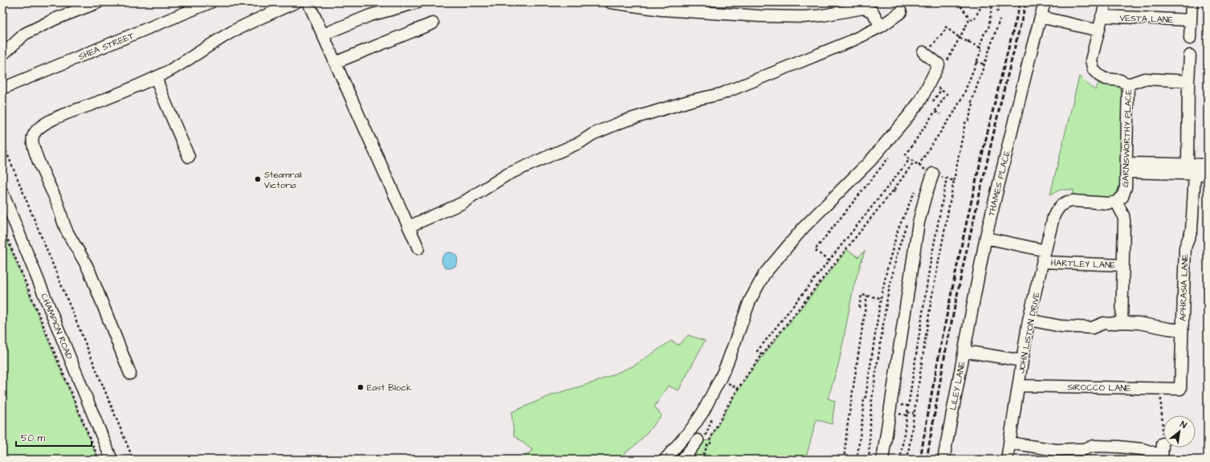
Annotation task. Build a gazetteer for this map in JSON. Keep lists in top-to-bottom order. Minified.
{"streets":{"street":["VESTA LANE","SHEA STREET","GARNSWORTHY PLACE","THAMES PLACE","HARTLEY LANE","APHRASIA LANE","CHAMPION ROAD","JOHN LISTON DRIVE","LILEY LANE","SIROCCO LANE"]},"crossings":[["GARNSWORTHY PLACE","JOHN LISTON DRIVE"],["THAMES PLACE","HARTLEY LANE"],["THAMES PLACE","LILEY LANE"],["HARTLEY LANE","JOHN LISTON DRIVE"],["APHRASIA LANE","SIROCCO LANE"],["JOHN LISTON DRIVE","LILEY LANE"],["JOHN LISTON DRIVE","SIROCCO LANE"]],"places":["Steamrail Victoria","East Block"],"scale_bar":"50 m","north":"top right"}
